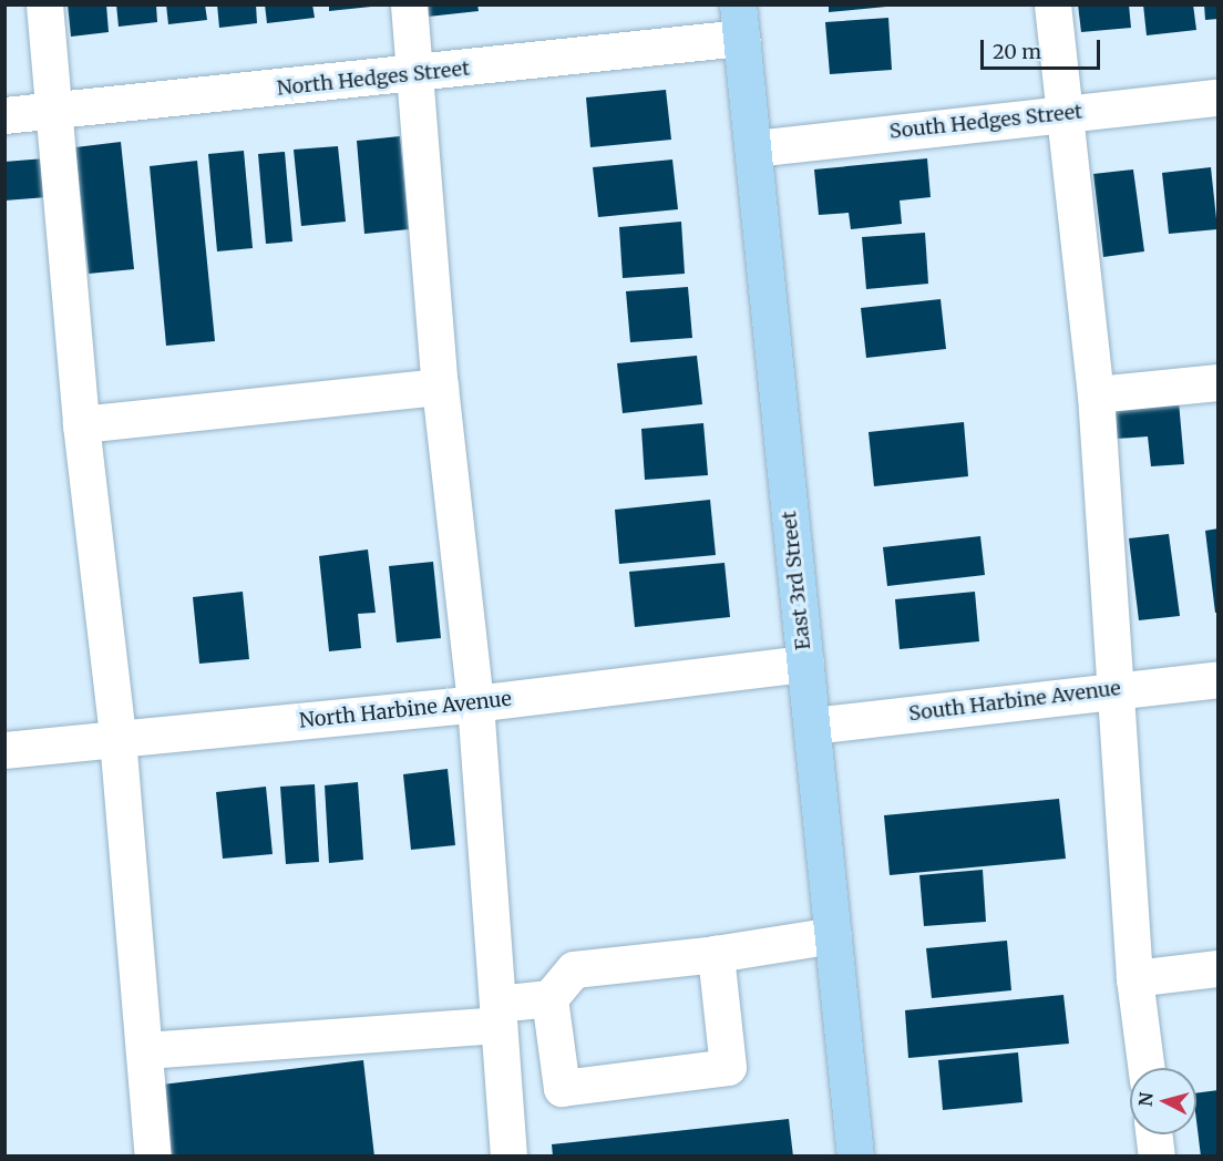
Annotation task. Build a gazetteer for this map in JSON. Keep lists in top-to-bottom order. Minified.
{"streets":{"main road":["East 3rd Street"],"street":["North Hedges Street","South Hedges Street","South Harbine Avenue","North Harbine Avenue"]},"crossings":[["North Hedges Street","East 3rd Street"],["South Hedges Street","East 3rd Street"],["East 3rd Street","South Harbine Avenue"],["East 3rd Street","North Harbine Avenue"]],"scale_bar":"20 m","north":"left"}
